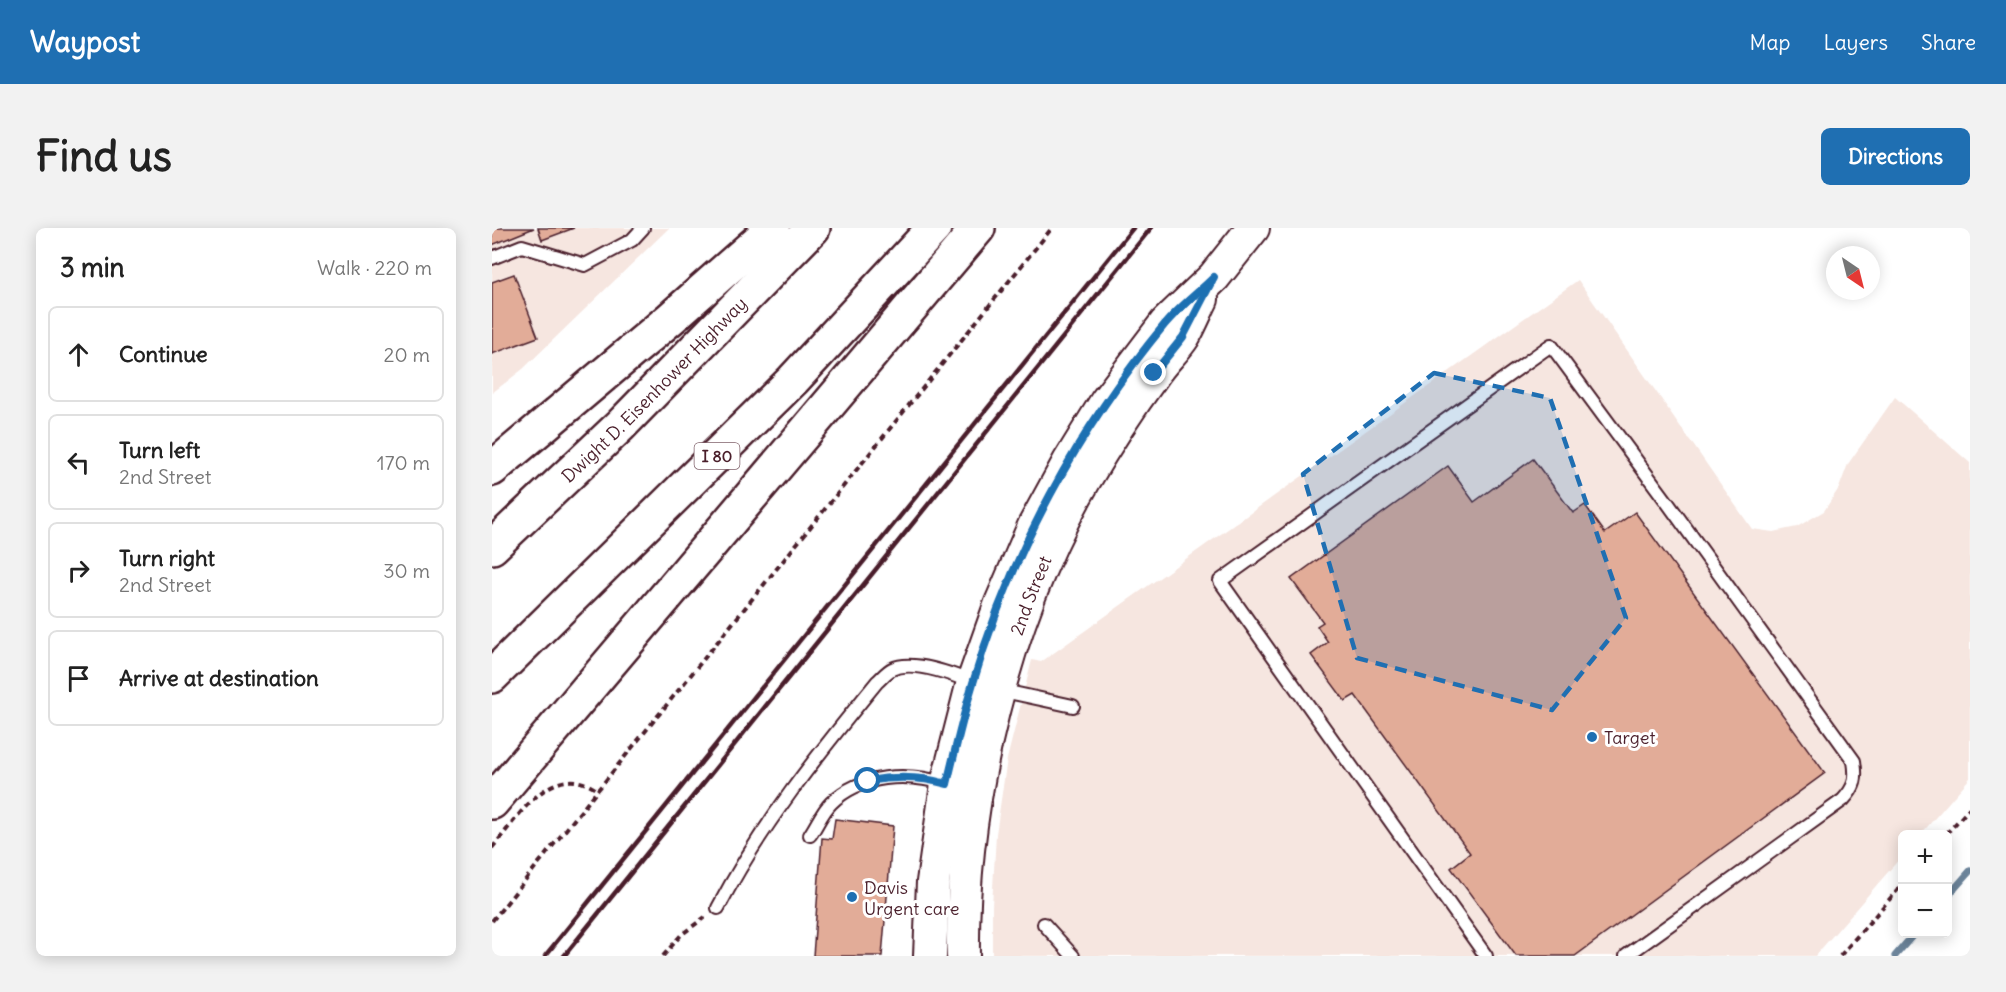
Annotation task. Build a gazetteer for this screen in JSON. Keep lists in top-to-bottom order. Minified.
{"streets":{"highway":["Dwight D. Eisenhower Highway","I 80"],"street":["2nd Street"]},"places":["Target","Davis Urgent care"],"north":"bottom right","page":{"header":"Waypost","nav":["Map","Layers","Share"],"buttons":"Directions","title":"Find us","heading":["3 min","Walk · 220 m"],"list":[["Continue","20 m"],["Turn left","2nd Street","170 m"],["Turn right","2nd Street","30 m"],"Arrive at destination"],"map_buttons":["+","−"]}}
